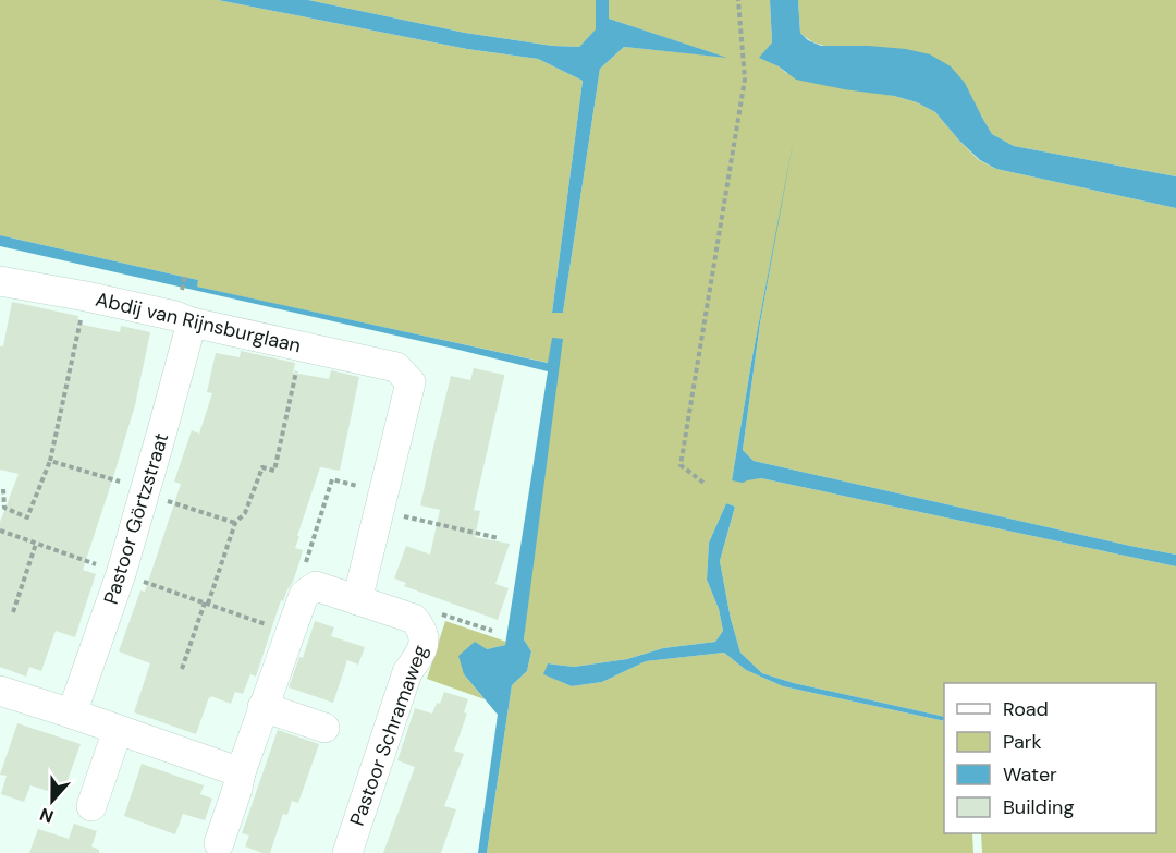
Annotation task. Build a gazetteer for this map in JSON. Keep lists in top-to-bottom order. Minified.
{"streets":{"street":["Abdij van Rijnsburglaan","Pastoor Görtzstraat","Pastoor Schramaweg"]},"crossings":[["Abdij van Rijnsburglaan","Pastoor Görtzstraat"]],"legend":["Road","Park","Water","Building"],"north":"bottom"}
